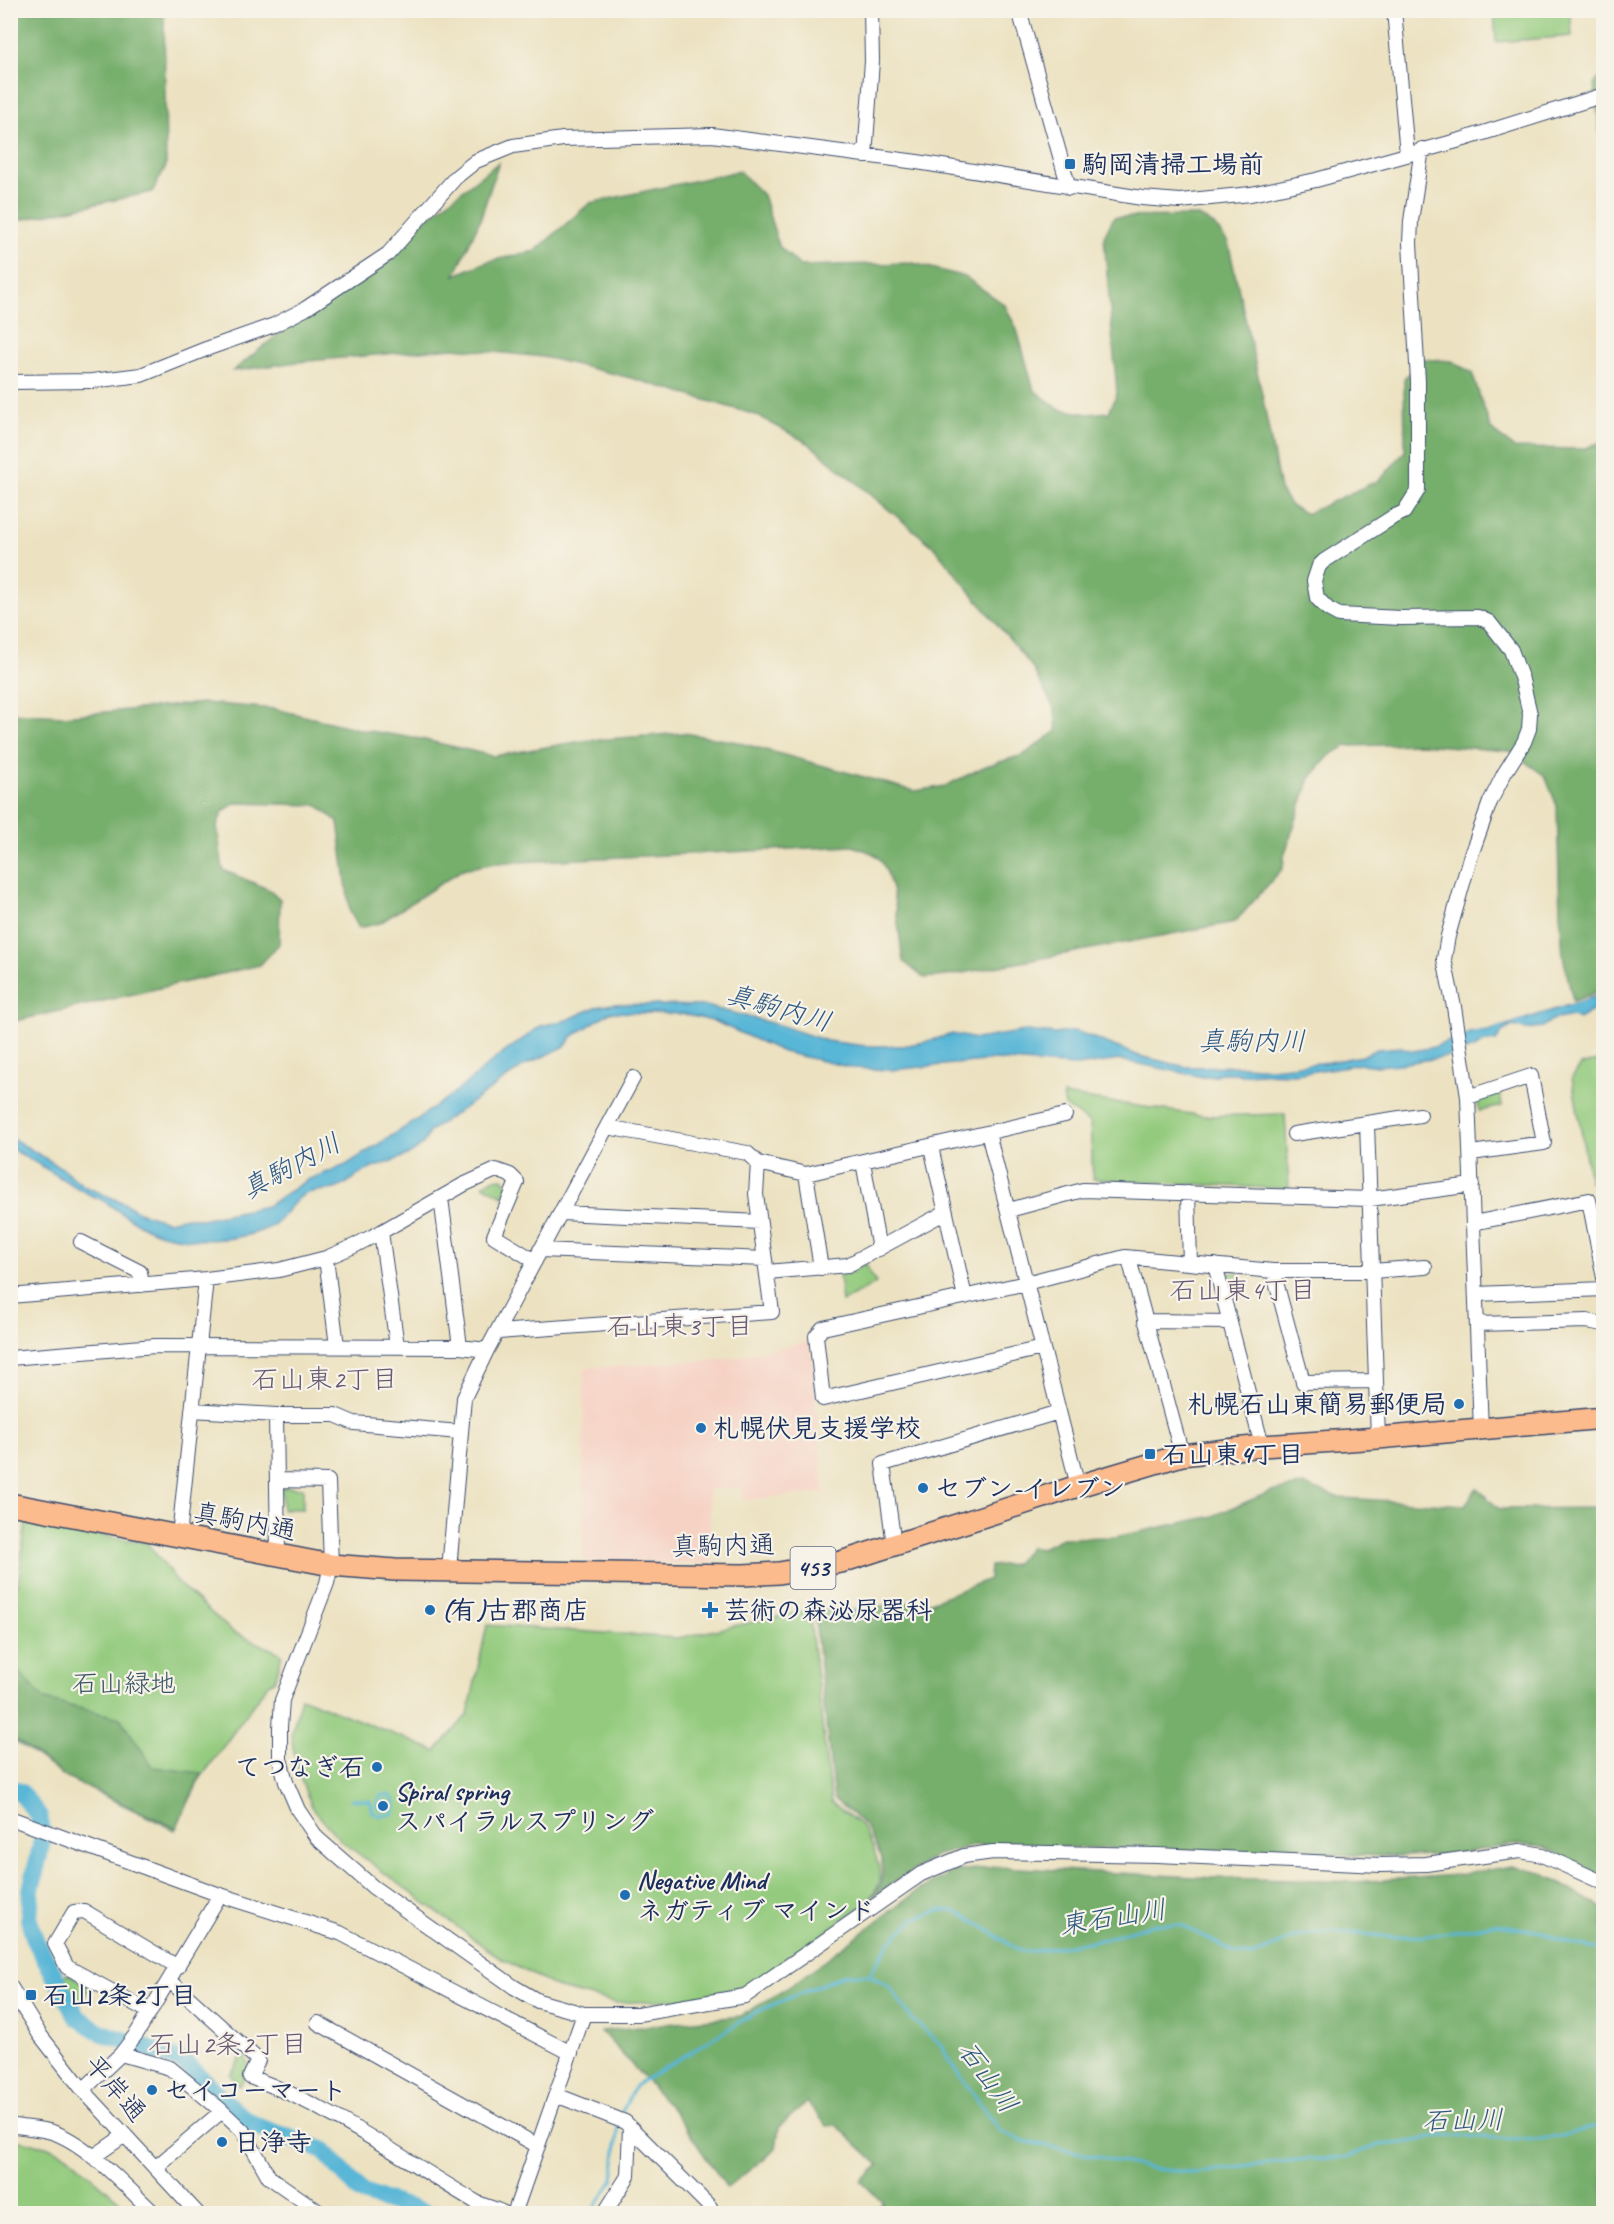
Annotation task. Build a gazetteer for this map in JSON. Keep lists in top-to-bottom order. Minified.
{"streets":{"highway":["真駒内通","453"],"street":["平岸通"]},"districts":["石山東4丁目","石山東3丁目","石山東2丁目","石山2条2丁目"],"water":["真駒内川","東石山川","石山川"],"parks":["石山緑地"],"places":{"transit":["駒岡清掃工場前","石山東4丁目","石山2条2丁目"],"other":["札幌石山東簡易郵便局","札幌伏見支援学校","セブン-イレブン","(有)古郡商店","てつなぎ石","Spiral spring スパイラルスプリング","Negative Mind ネガティブ マインド","セイコーマート","日浄寺"],"health":["芸術の森泌尿器科"]}}
